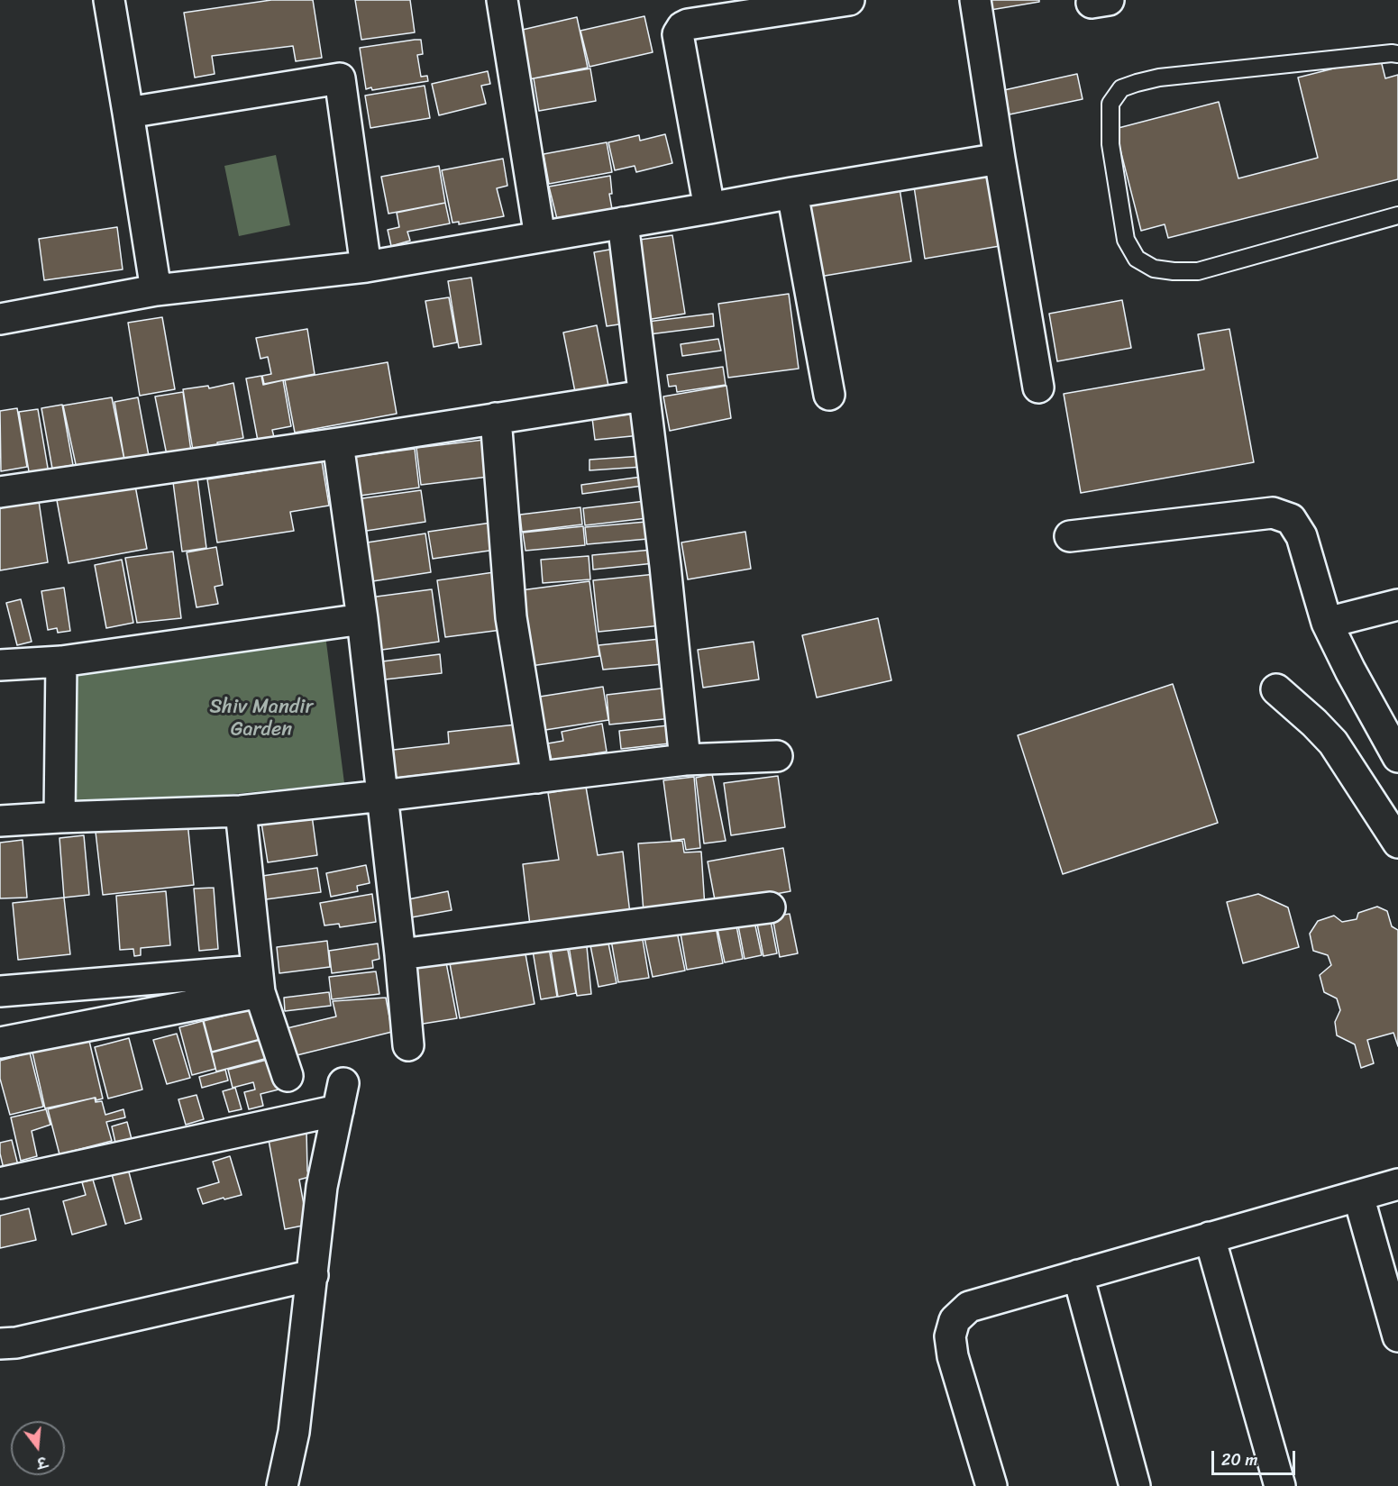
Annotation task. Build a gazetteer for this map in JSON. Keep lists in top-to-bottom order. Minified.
{"parks":["Shiv Mandir Garden"],"scale_bar":"20 m","north":"bottom"}
